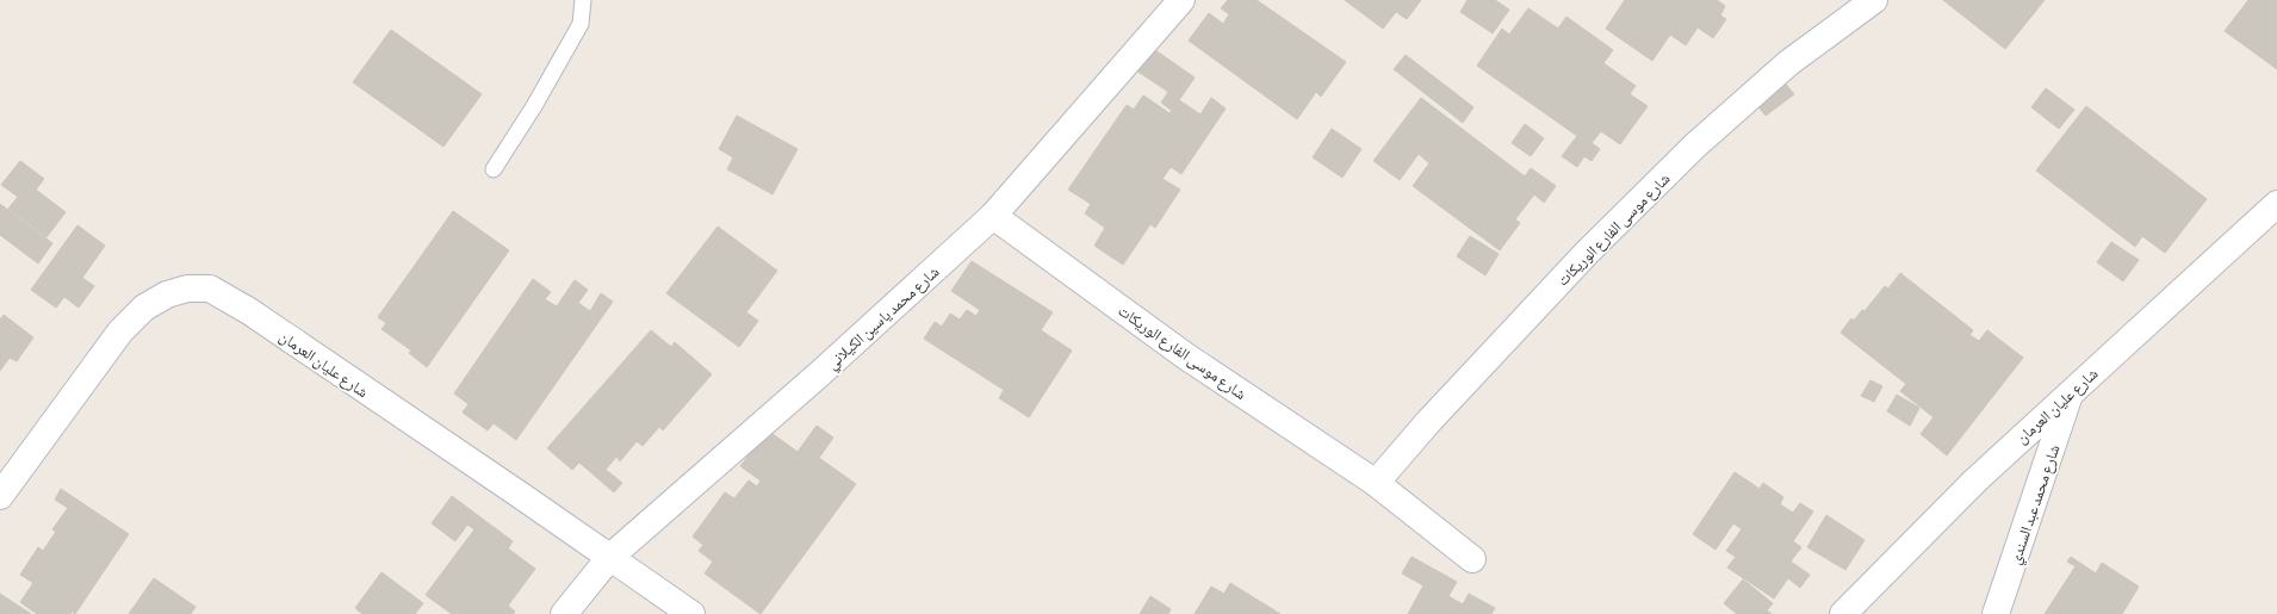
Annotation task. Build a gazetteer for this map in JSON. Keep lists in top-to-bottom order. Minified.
{"streets":{"street":["شارع موسى الفارع الوريكات","شارع محمد ياسين الكيلاني","شارع عليان العرمان","شارع محمد عبد السندي"]},"crossings":[["شارع موسى الفارع الوريكات","شارع محمد ياسين الكيلاني"],["شارع محمد ياسين الكيلاني","شارع عليان العرمان"],["شارع عليان العرمان","شارع محمد عبد السندي"]]}
